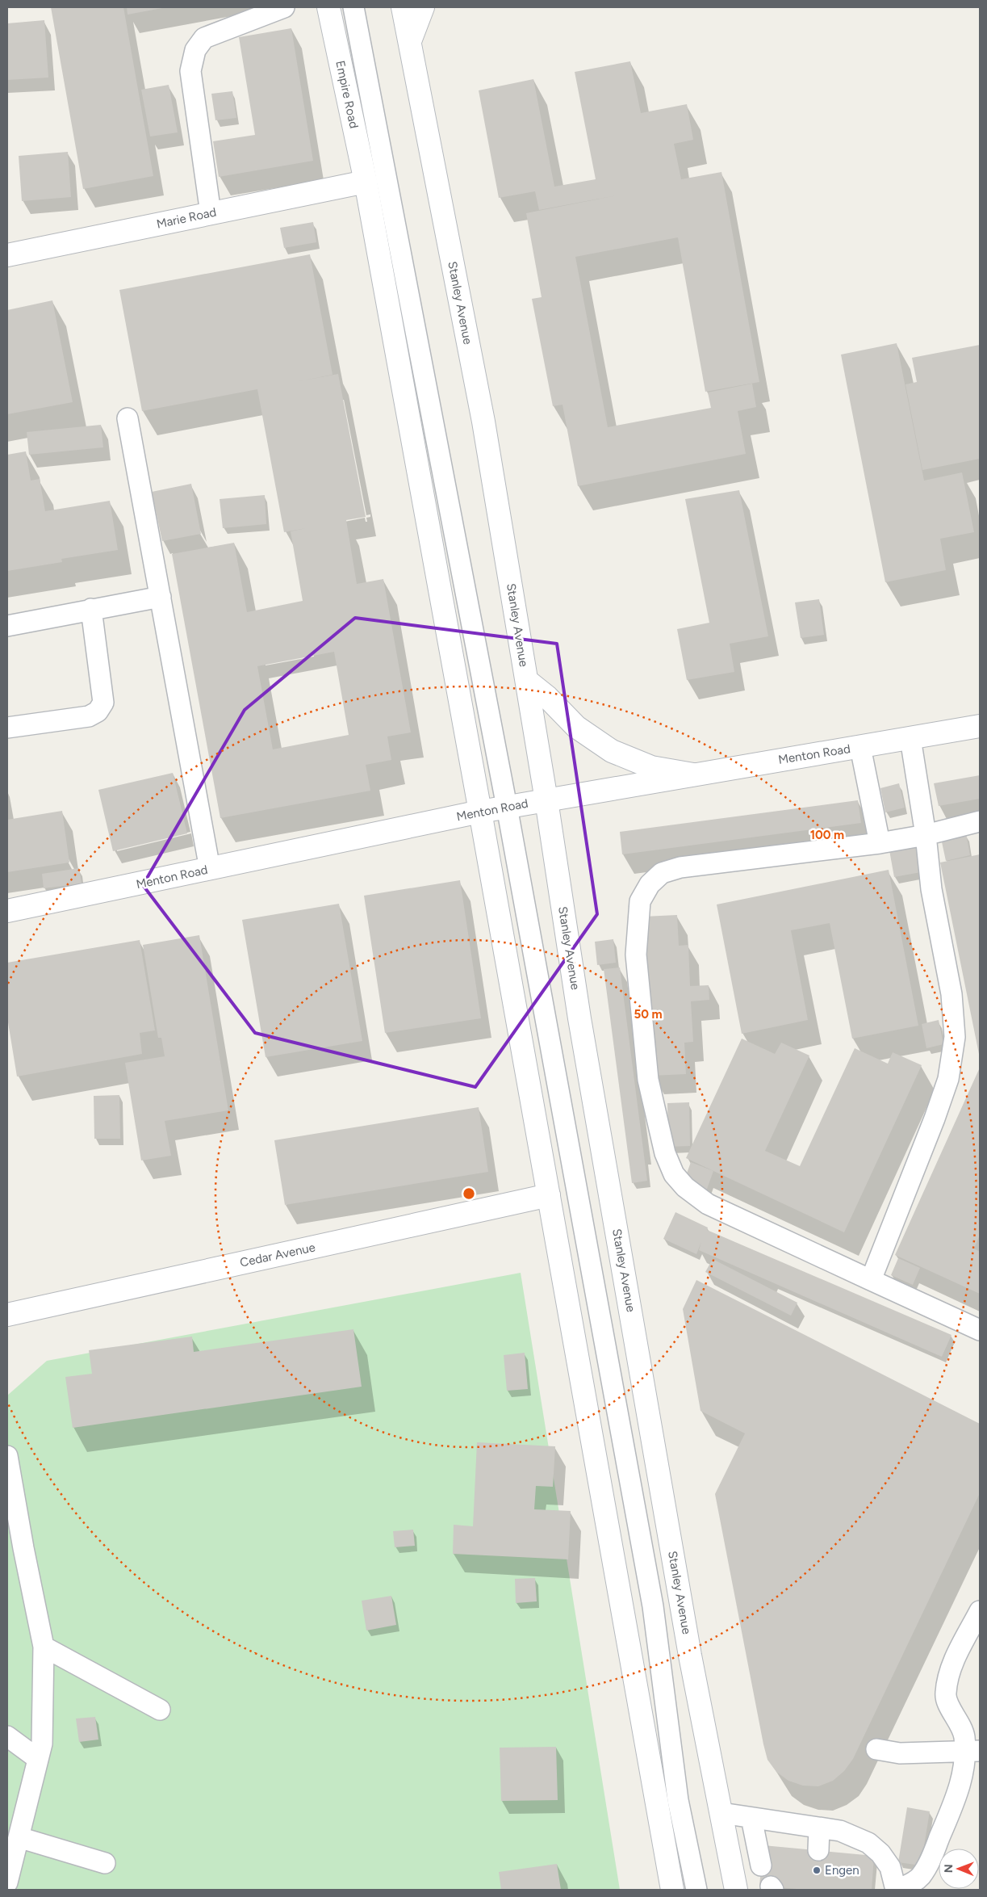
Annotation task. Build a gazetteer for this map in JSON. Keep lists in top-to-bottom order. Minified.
{"streets":{"main road":["Empire Road","Marie Road","Stanley Avenue","Menton Road","Cedar Avenue"]},"crossings":[["Empire Road","Marie Road"],["Stanley Avenue","Menton Road"]],"places":["Engen"],"north":"left","rings":["100 m","50 m"]}
